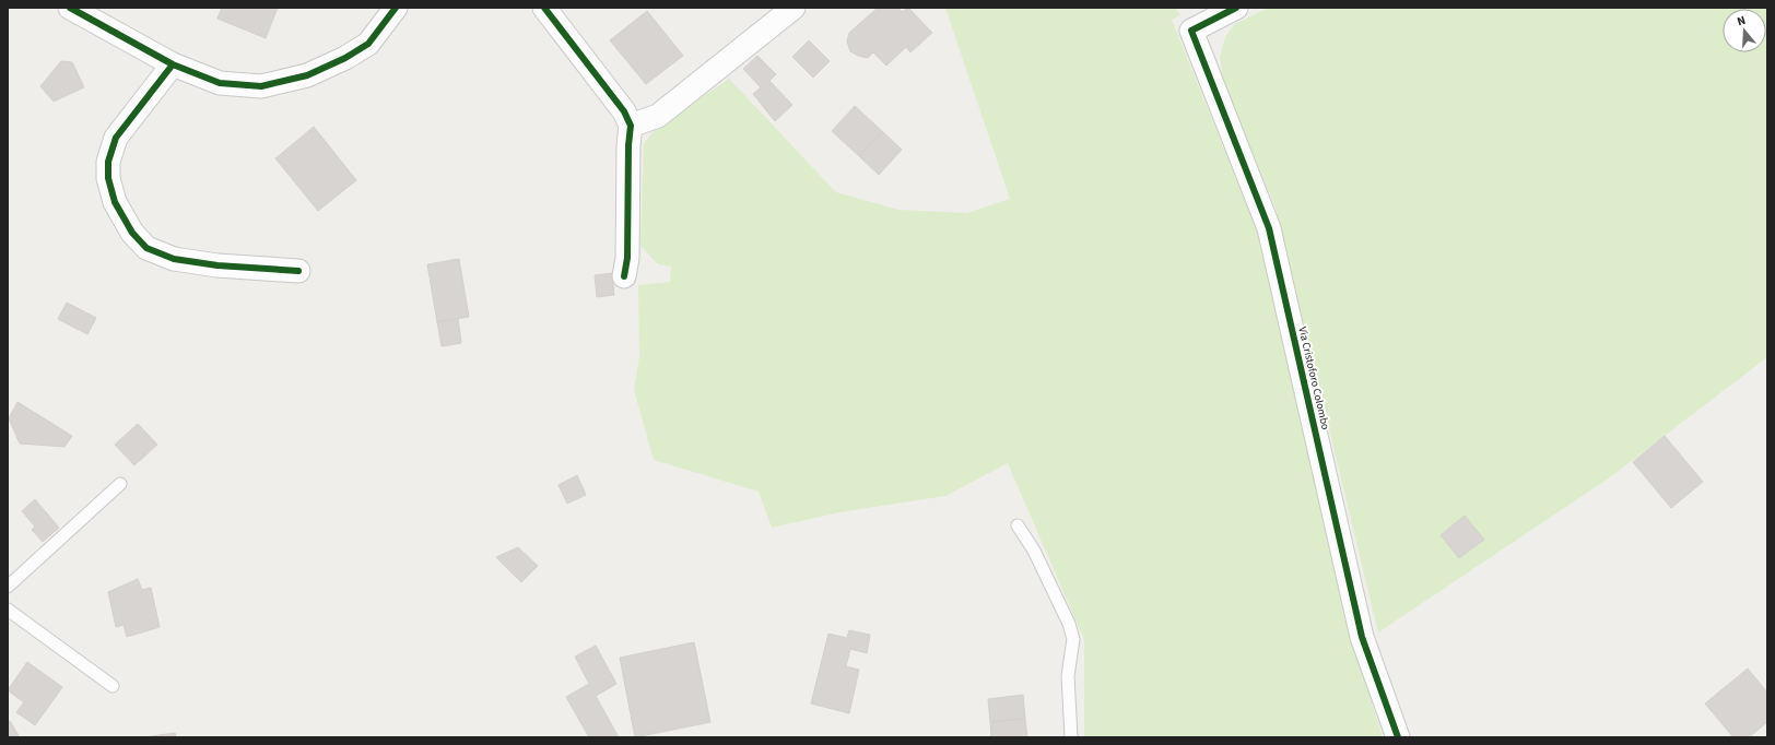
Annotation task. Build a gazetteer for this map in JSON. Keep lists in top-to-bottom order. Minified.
{"streets":{"street":["Via Cristoforo Colombo"]},"north":"top"}
